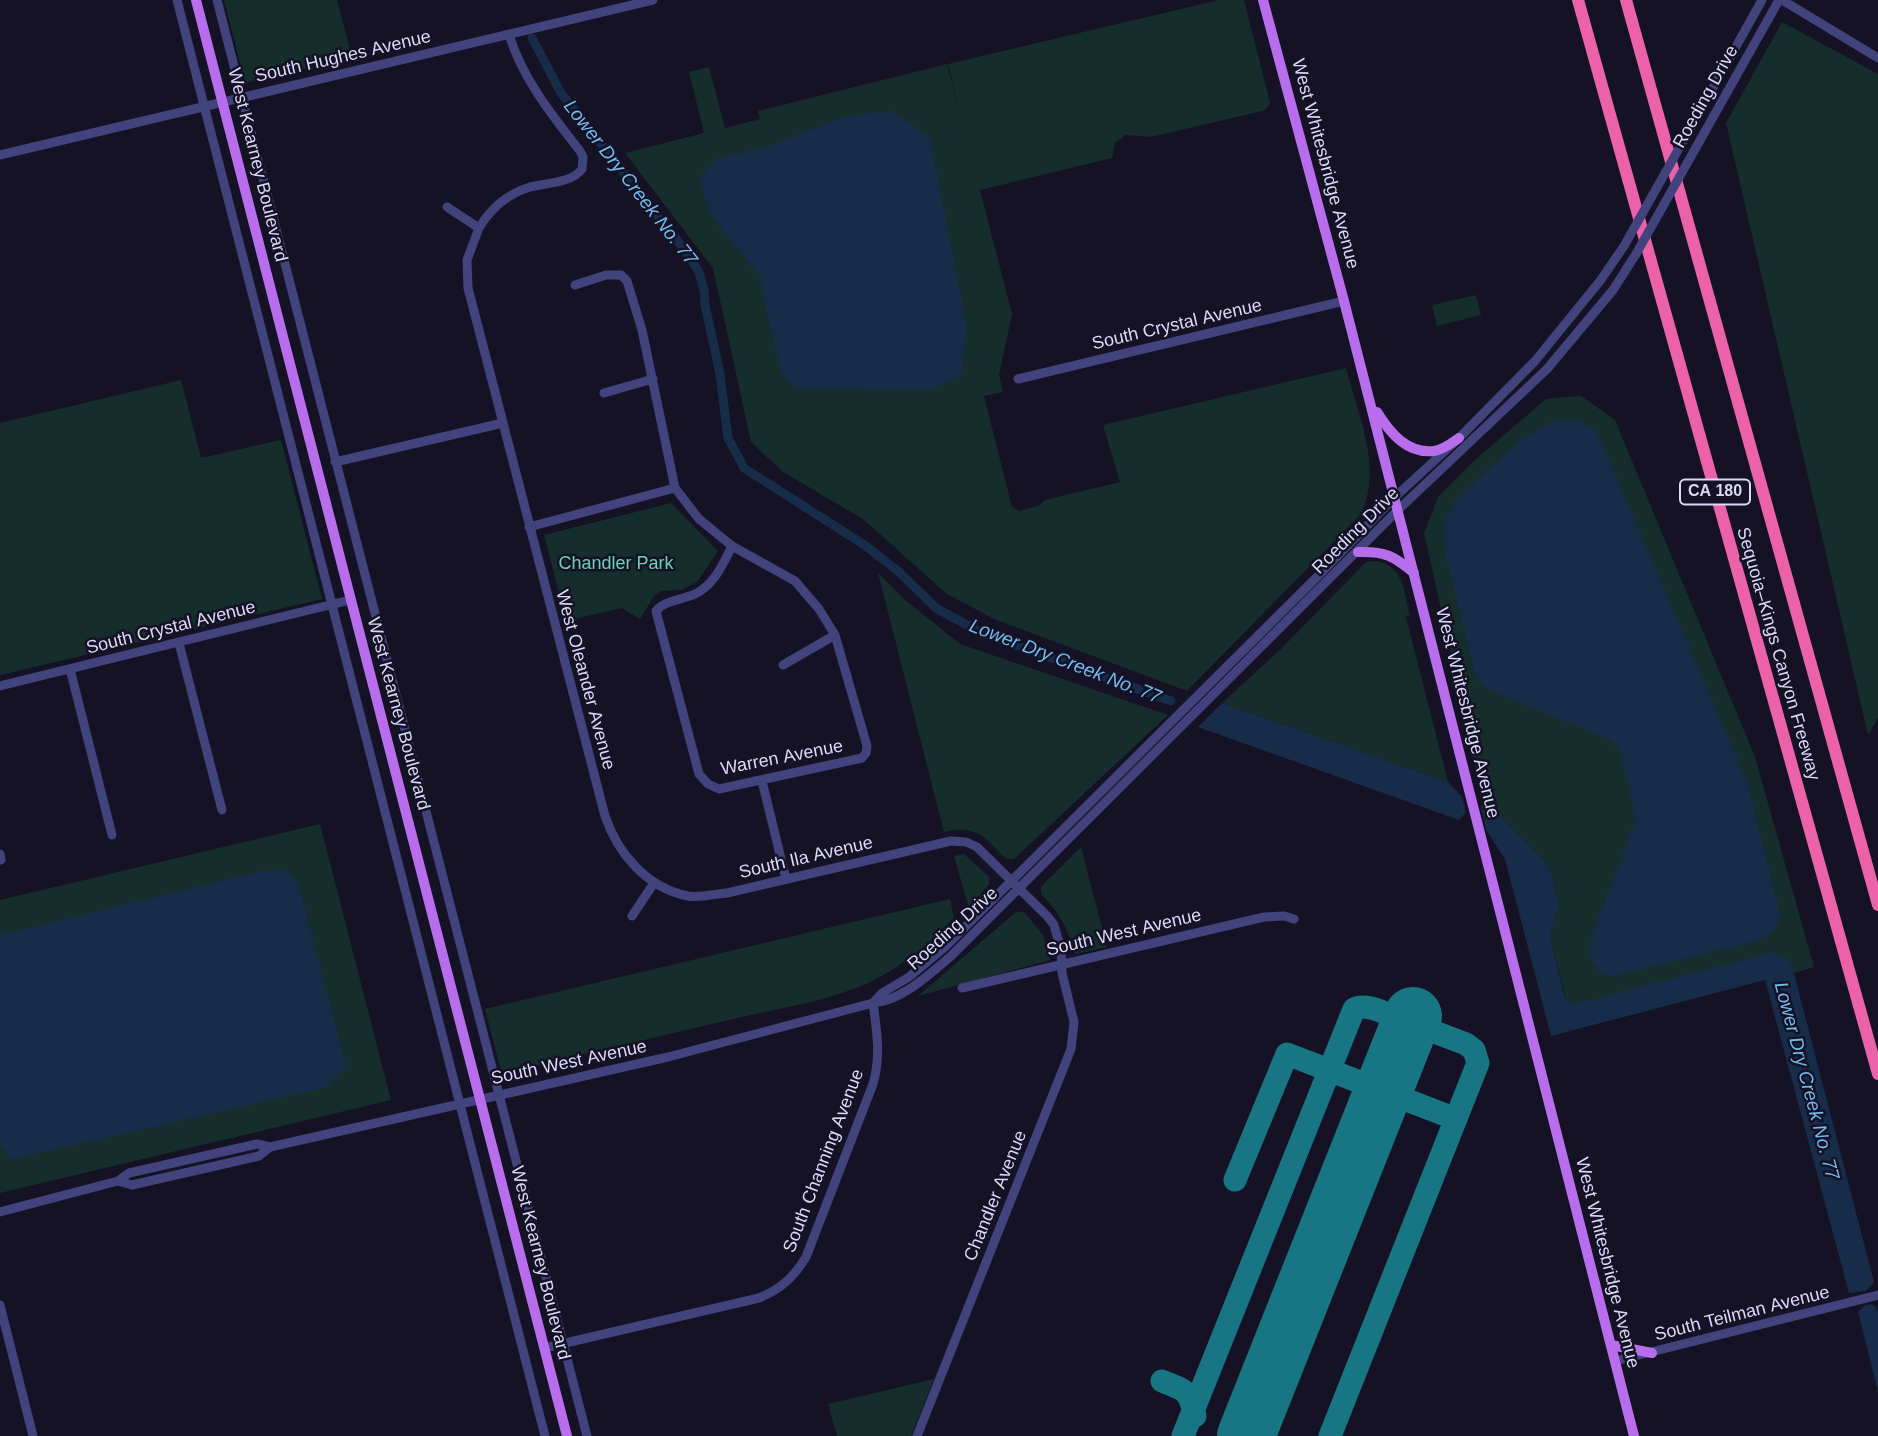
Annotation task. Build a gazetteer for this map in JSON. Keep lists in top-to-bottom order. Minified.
{"streets":{"highway":["CA 180","Sequoia–Kings Canyon Freeway"],"main road":["West Whitesbridge Avenue","West Kearney Boulevard"],"street":["South Hughes Avenue","Roeding Drive","South Crystal Avenue","West Oleander Avenue","Warren Avenue","South Ila Avenue","South West Avenue","South Channing Avenue","Chandler Avenue","South Teilman Avenue"]},"crossings":[["South Hughes Avenue","West Kearney Boulevard"],["Roeding Drive","West Whitesbridge Avenue"],["Roeding Drive","South West Avenue"],["Roeding Drive","South Channing Avenue"],["Roeding Drive","Chandler Avenue"],["West Whitesbridge Avenue","South Crystal Avenue"],["West Whitesbridge Avenue","South Teilman Avenue"],["West Kearney Boulevard","South Crystal Avenue"],["West Kearney Boulevard","South West Avenue"],["West Kearney Boulevard","South Channing Avenue"],["West Oleander Avenue","South Ila Avenue"],["South Ila Avenue","Chandler Avenue"],["South West Avenue","South Channing Avenue"],["South West Avenue","Chandler Avenue"]],"water":["Lower Dry Creek No. 77"],"parks":["Chandler Park"]}
